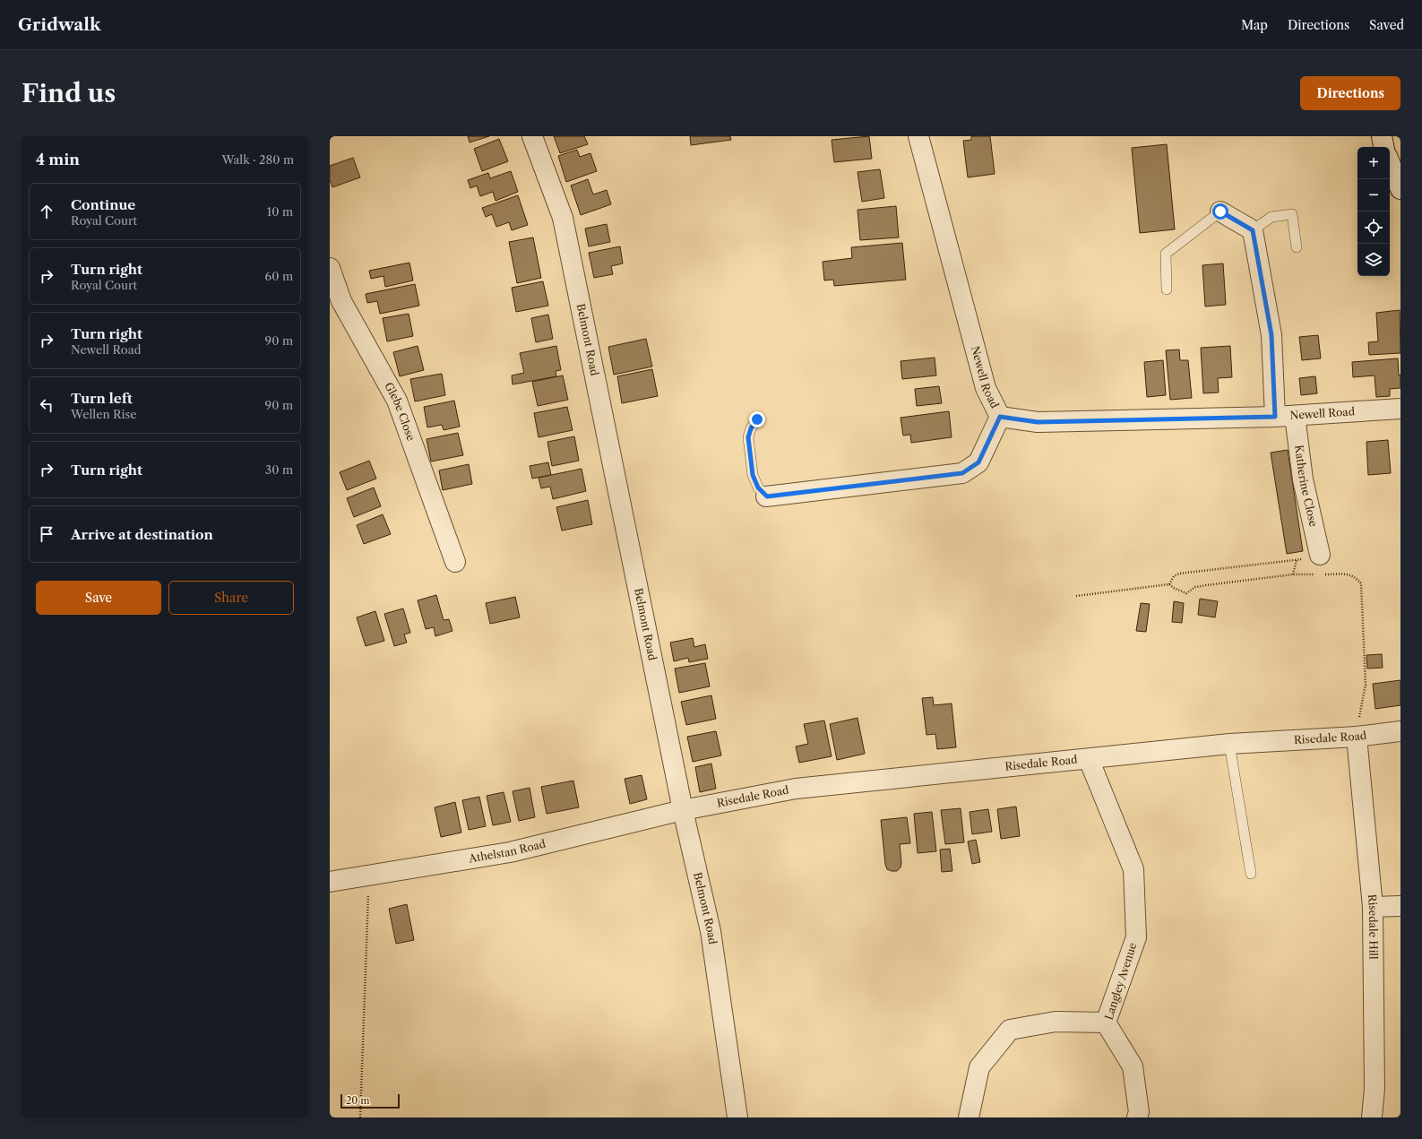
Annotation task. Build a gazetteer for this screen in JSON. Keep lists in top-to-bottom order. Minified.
{"streets":{"street":["Belmont Road","Newell Road","Glebe Close","Katherine Close","Risedale Road","Athelstan Road","Risedale Hill","Langley Avenue"]},"crossings":[["Belmont Road","Risedale Road"],["Belmont Road","Athelstan Road"],["Newell Road","Katherine Close"],["Risedale Road","Athelstan Road"],["Risedale Road","Risedale Hill"],["Risedale Road","Langley Avenue"]],"scale_bar":"20 m","page":{"header":"Gridwalk","nav":["Map","Directions","Saved"],"buttons":["Directions",["Save","Share"]],"title":"Find us","heading":["4 min","Walk · 280 m"],"map_buttons":["+","−"],"list":[["Continue","Royal Court","10 m"],["Turn right","Royal Court","60 m"],["Turn right","Newell Road","90 m"],["Turn left","Wellen Rise","90 m"],["Turn right","30 m"],"Arrive at destination"],"scale":"20 m"}}
